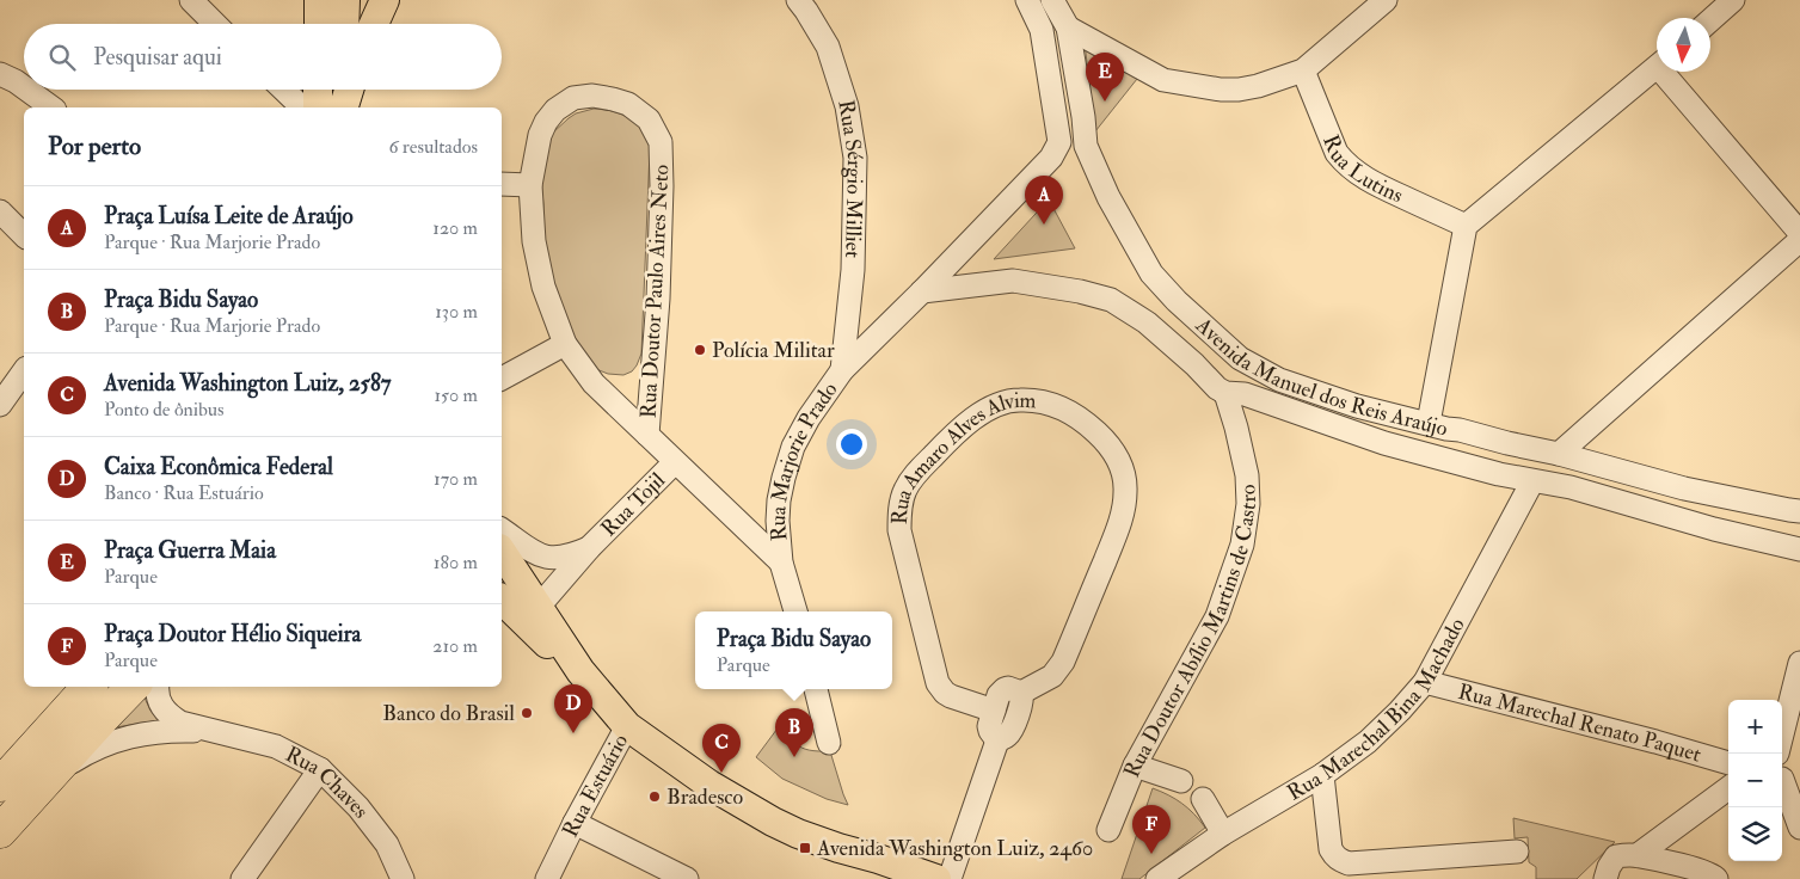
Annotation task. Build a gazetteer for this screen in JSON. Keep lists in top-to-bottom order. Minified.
{"streets":{"street":["Rua Lutins","Rua Sérgio Milliet","Rua Doutor Paulo Aires Neto","Avenida Manuel dos Reis Araújo","Rua Marjorie Prado","Rua Amaro Alves Alvim","Rua Tojil","Rua Doutor Abílio Martins de Castro","Rua Marechal Bina Machado","Rua Marechal Renato Paquet","Rua Chaves","Rua Estuário"]},"crossings":[["Rua Sérgio Milliet","Rua Marjorie Prado"],["Rua Doutor Paulo Aires Neto","Rua Marjorie Prado"],["Rua Doutor Paulo Aires Neto","Rua Tojil"],["Avenida Manuel dos Reis Araújo","Rua Marjorie Prado"],["Avenida Manuel dos Reis Araújo","Rua Doutor Abílio Martins de Castro"],["Avenida Manuel dos Reis Araújo","Rua Marechal Bina Machado"],["Rua Marechal Bina Machado","Rua Marechal Renato Paquet"]],"places":{"other":["Polícia Militar","Banco do Brasil","Bradesco"],"transit":["Avenida Washington Luiz, 2460"]},"north":"bottom","page":{"search":"Pesquisar aqui","pins":["E","A","D","B","C","F"],"heading":["Por perto","6 resultados"],"list":[{"mark":"A","name":"Praça Luísa Leite de Araújo","note":"Parque · Rua Marjorie Prado","value":"120 m"},{"mark":"B","name":"Praça Bidu Sayao","note":"Parque · Rua Marjorie Prado","value":"130 m"},{"mark":"C","name":"Avenida Washington Luiz, 2587","note":"Ponto de ônibus","value":"150 m"},{"mark":"D","name":"Caixa Econômica Federal","note":"Banco · Rua Estuário","value":"170 m"},{"mark":"E","name":"Praça Guerra Maia","note":"Parque","value":"180 m"},{"mark":"F","name":"Praça Doutor Hélio Siqueira","note":"Parque","value":"210 m"}],"popup":["Praça Bidu Sayao","Parque"],"map_buttons":["+","−"]}}
